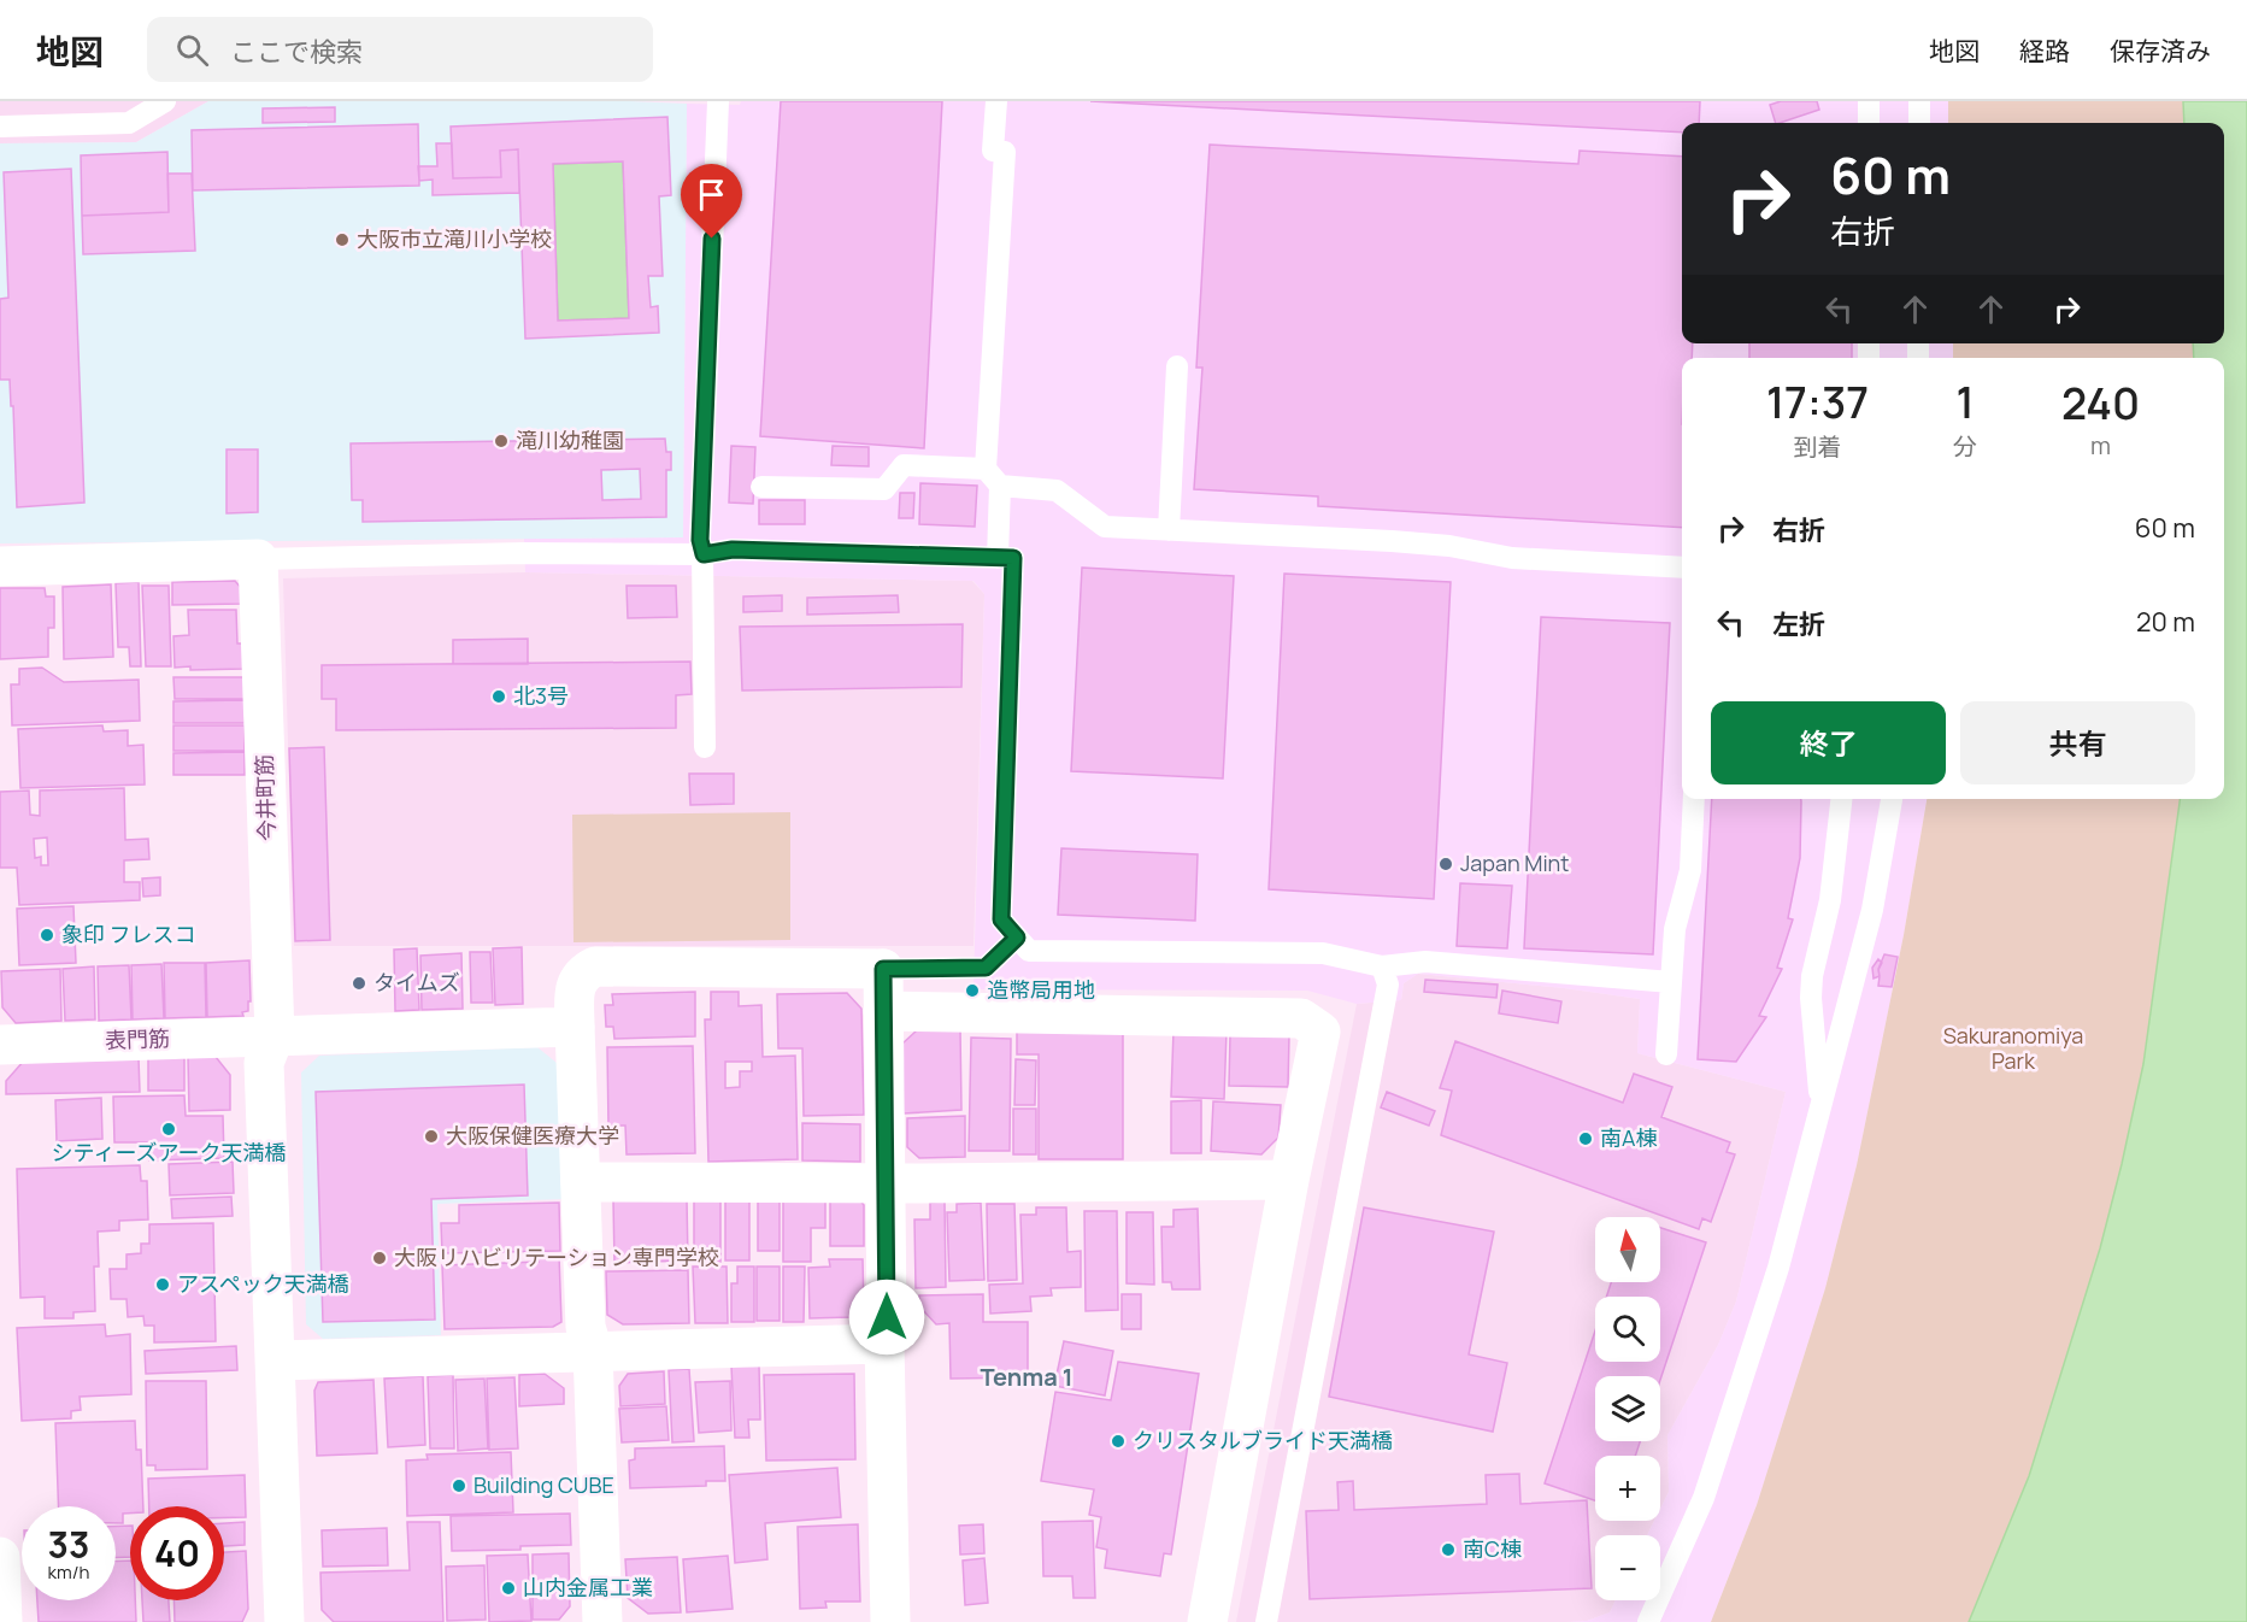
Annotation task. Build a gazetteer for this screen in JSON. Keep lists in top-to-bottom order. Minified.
{"streets":{"street":["今井町筋","表門筋"]},"crossings":[["今井町筋","表門筋"]],"districts":["Tenma 1"],"parks":["Sakuranomiya Park"],"places":["大阪市立滝川小学校","滝川幼稚園","北3号","Japan Mint","象印 フレスコ","タイムズ","造幣局用地","シティーズアーク天満橋","大阪保健医療大学","南A棟","大阪リハビリテーション専門学校","アスペック天満橋","クリスタルブライド天満橋","Building CUBE","南C棟","山内金属工業"],"north":"top","page":{"header":"地図","search":"ここで検索","nav":["地図","経路","保存済み"],"turn":["60 m","右折"],"eta":["17:37","到着","1","分","240","m"],"list":[{"name":"右折","value":"60 m"},{"name":"左折","value":"20 m"}],"buttons":["終了","共有"],"map_buttons":["+","−"],"speed":"33 km/h","limit":"40"}}
